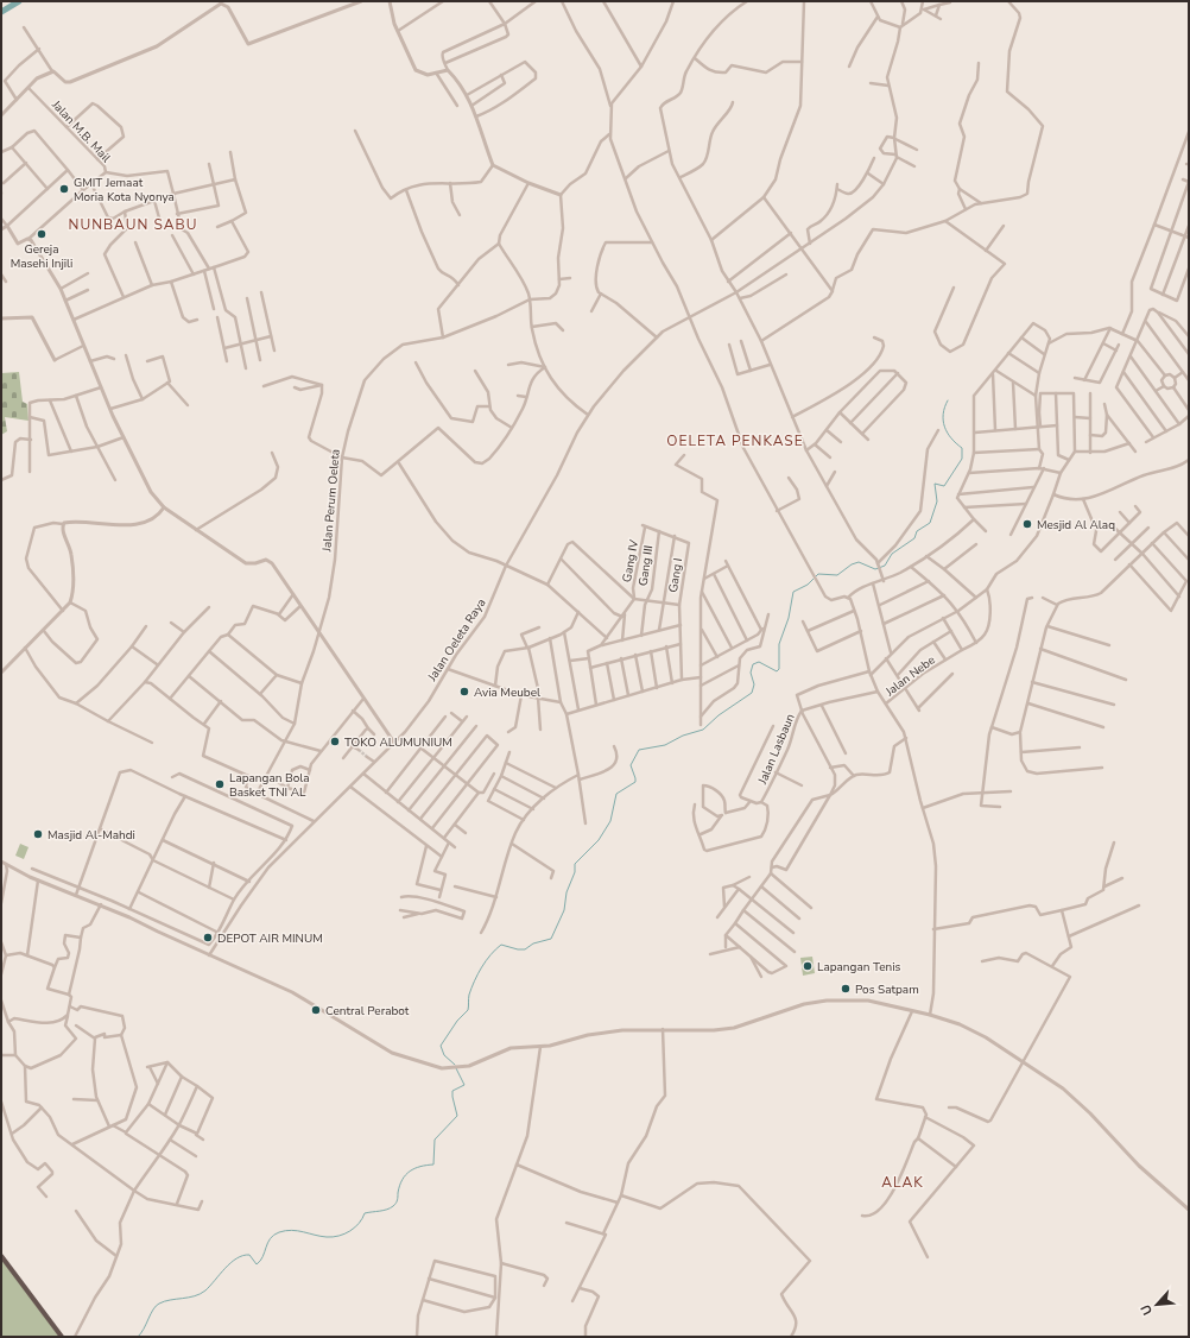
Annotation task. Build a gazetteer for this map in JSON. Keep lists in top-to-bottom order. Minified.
{"streets":{"street":["Jalan M.B. Mail","Jalan Perum Oeleta","Gang IV","Gang III","Gang I","Jalan Oeleta Raya","Jalan Nebe","Jalan Lasbaun"]},"crossings":[["Gang IV","Gang III"]],"districts":["NUNBAUN SABU","OELETA PENKASE","ALAK"],"places":["GMIT Jemaat Moria Kota Nyonya","Gereja Masehi Injili","Mesjid Al Alaq","Avia Meubel","TOKO ALUMUNIUM","Lapangan Bola Basket TNI AL","Masjid Al-Mahdi","DEPOT AIR MINUM","Lapangan Tenis","Pos Satpam","Central Perabot"],"north":"bottom left"}
